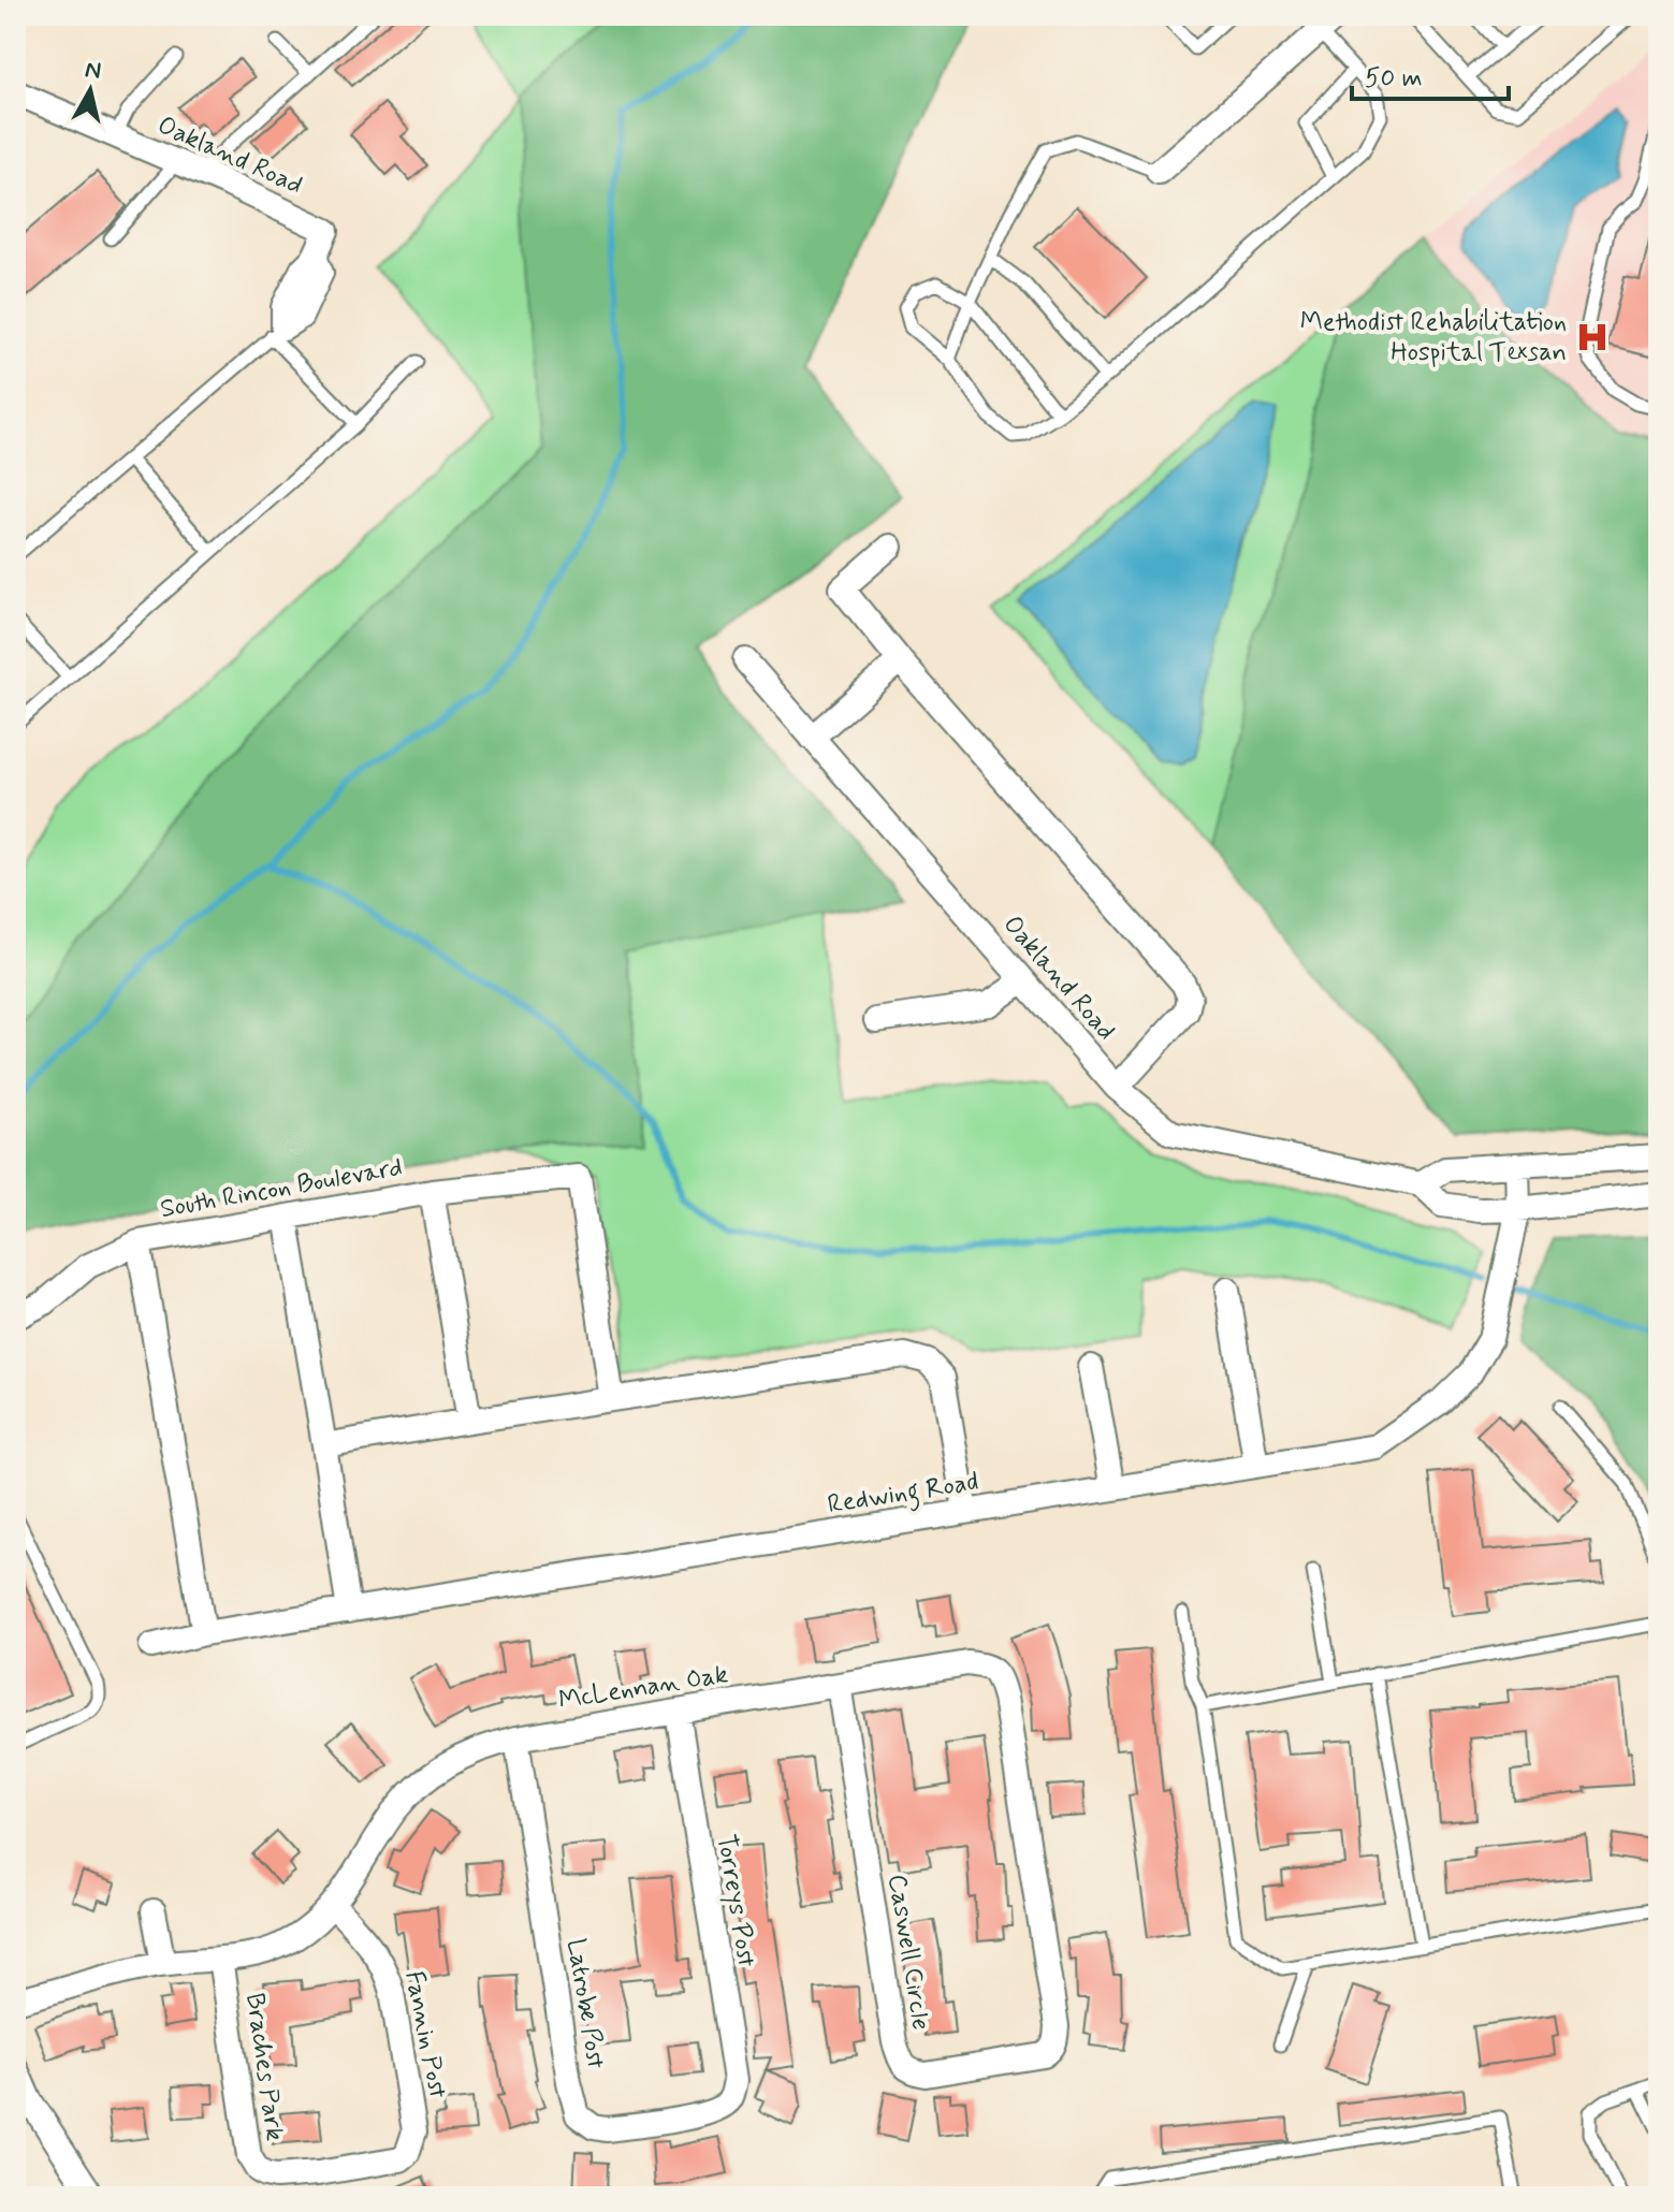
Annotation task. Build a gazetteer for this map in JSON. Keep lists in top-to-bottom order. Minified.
{"streets":{"street":["Oakland Road","South Rincon Boulevard","Redwing Road","McLennan Oak","Torreys Post","Caswell Circle","Latrobe Post","Fannin Post","Braches Park"]},"crossings":[["Oakland Road","Redwing Road"],["McLennan Oak","Torreys Post"],["McLennan Oak","Caswell Circle"],["McLennan Oak","Latrobe Post"],["McLennan Oak","Fannin Post"],["McLennan Oak","Braches Park"],["Torreys Post","Latrobe Post"],["Fannin Post","Braches Park"]],"places":{"hospital":["Methodist Rehabilitation Hospital Texsan"]},"scale_bar":"50 m","north":"top"}
